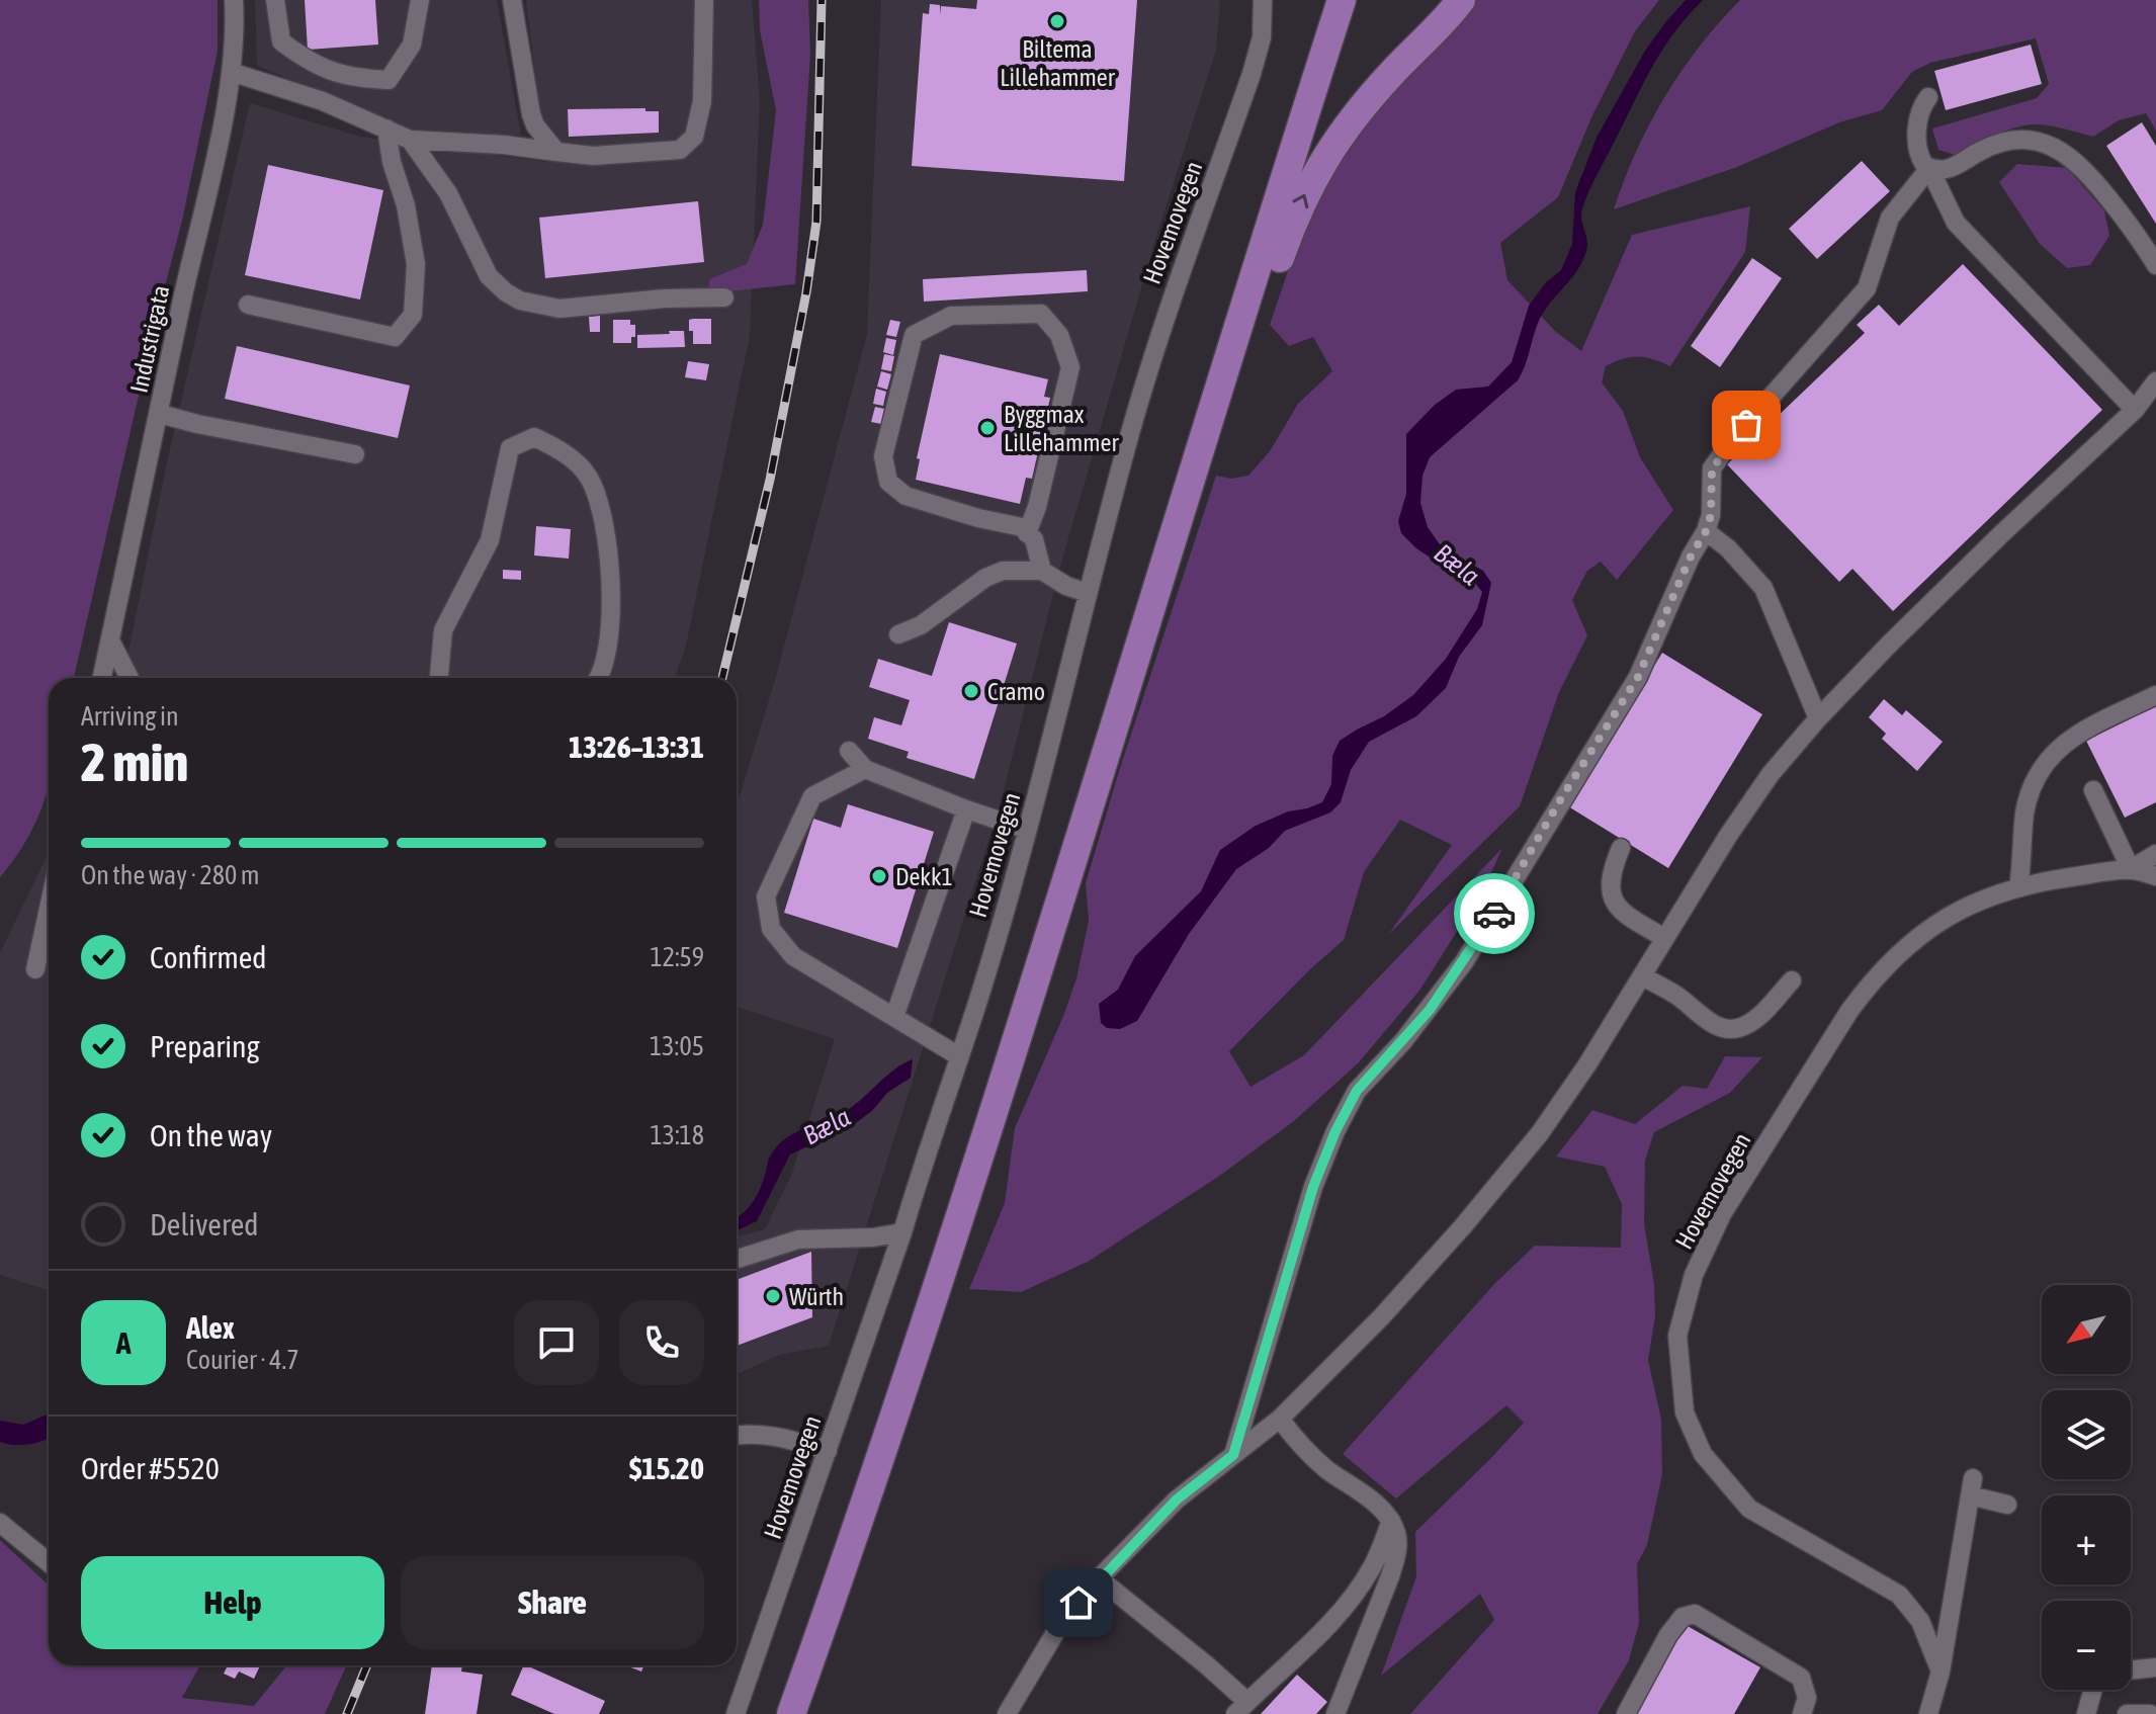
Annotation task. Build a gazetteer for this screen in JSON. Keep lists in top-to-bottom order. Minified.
{"streets":{"street":["Hovemovegen","Industrigata"]},"water":["Bæla"],"places":["Biltema Lillehammer","Byggmax Lillehammer","Cramo","Dekk1","Würth"],"north":"bottom left","page":{"heading":["2 min","Arriving in","13:26–13:31"],"panel":["Alex","Courier · 4.7","Order #5520","$15.20"],"bar":"On the way · 280 m","list":[["Confirmed","12:59"],["Preparing","13:05"],["On the way","13:18"],"Delivered"],"map_buttons":["+","−"],"round":"A","buttons":["Help","Share"]}}
